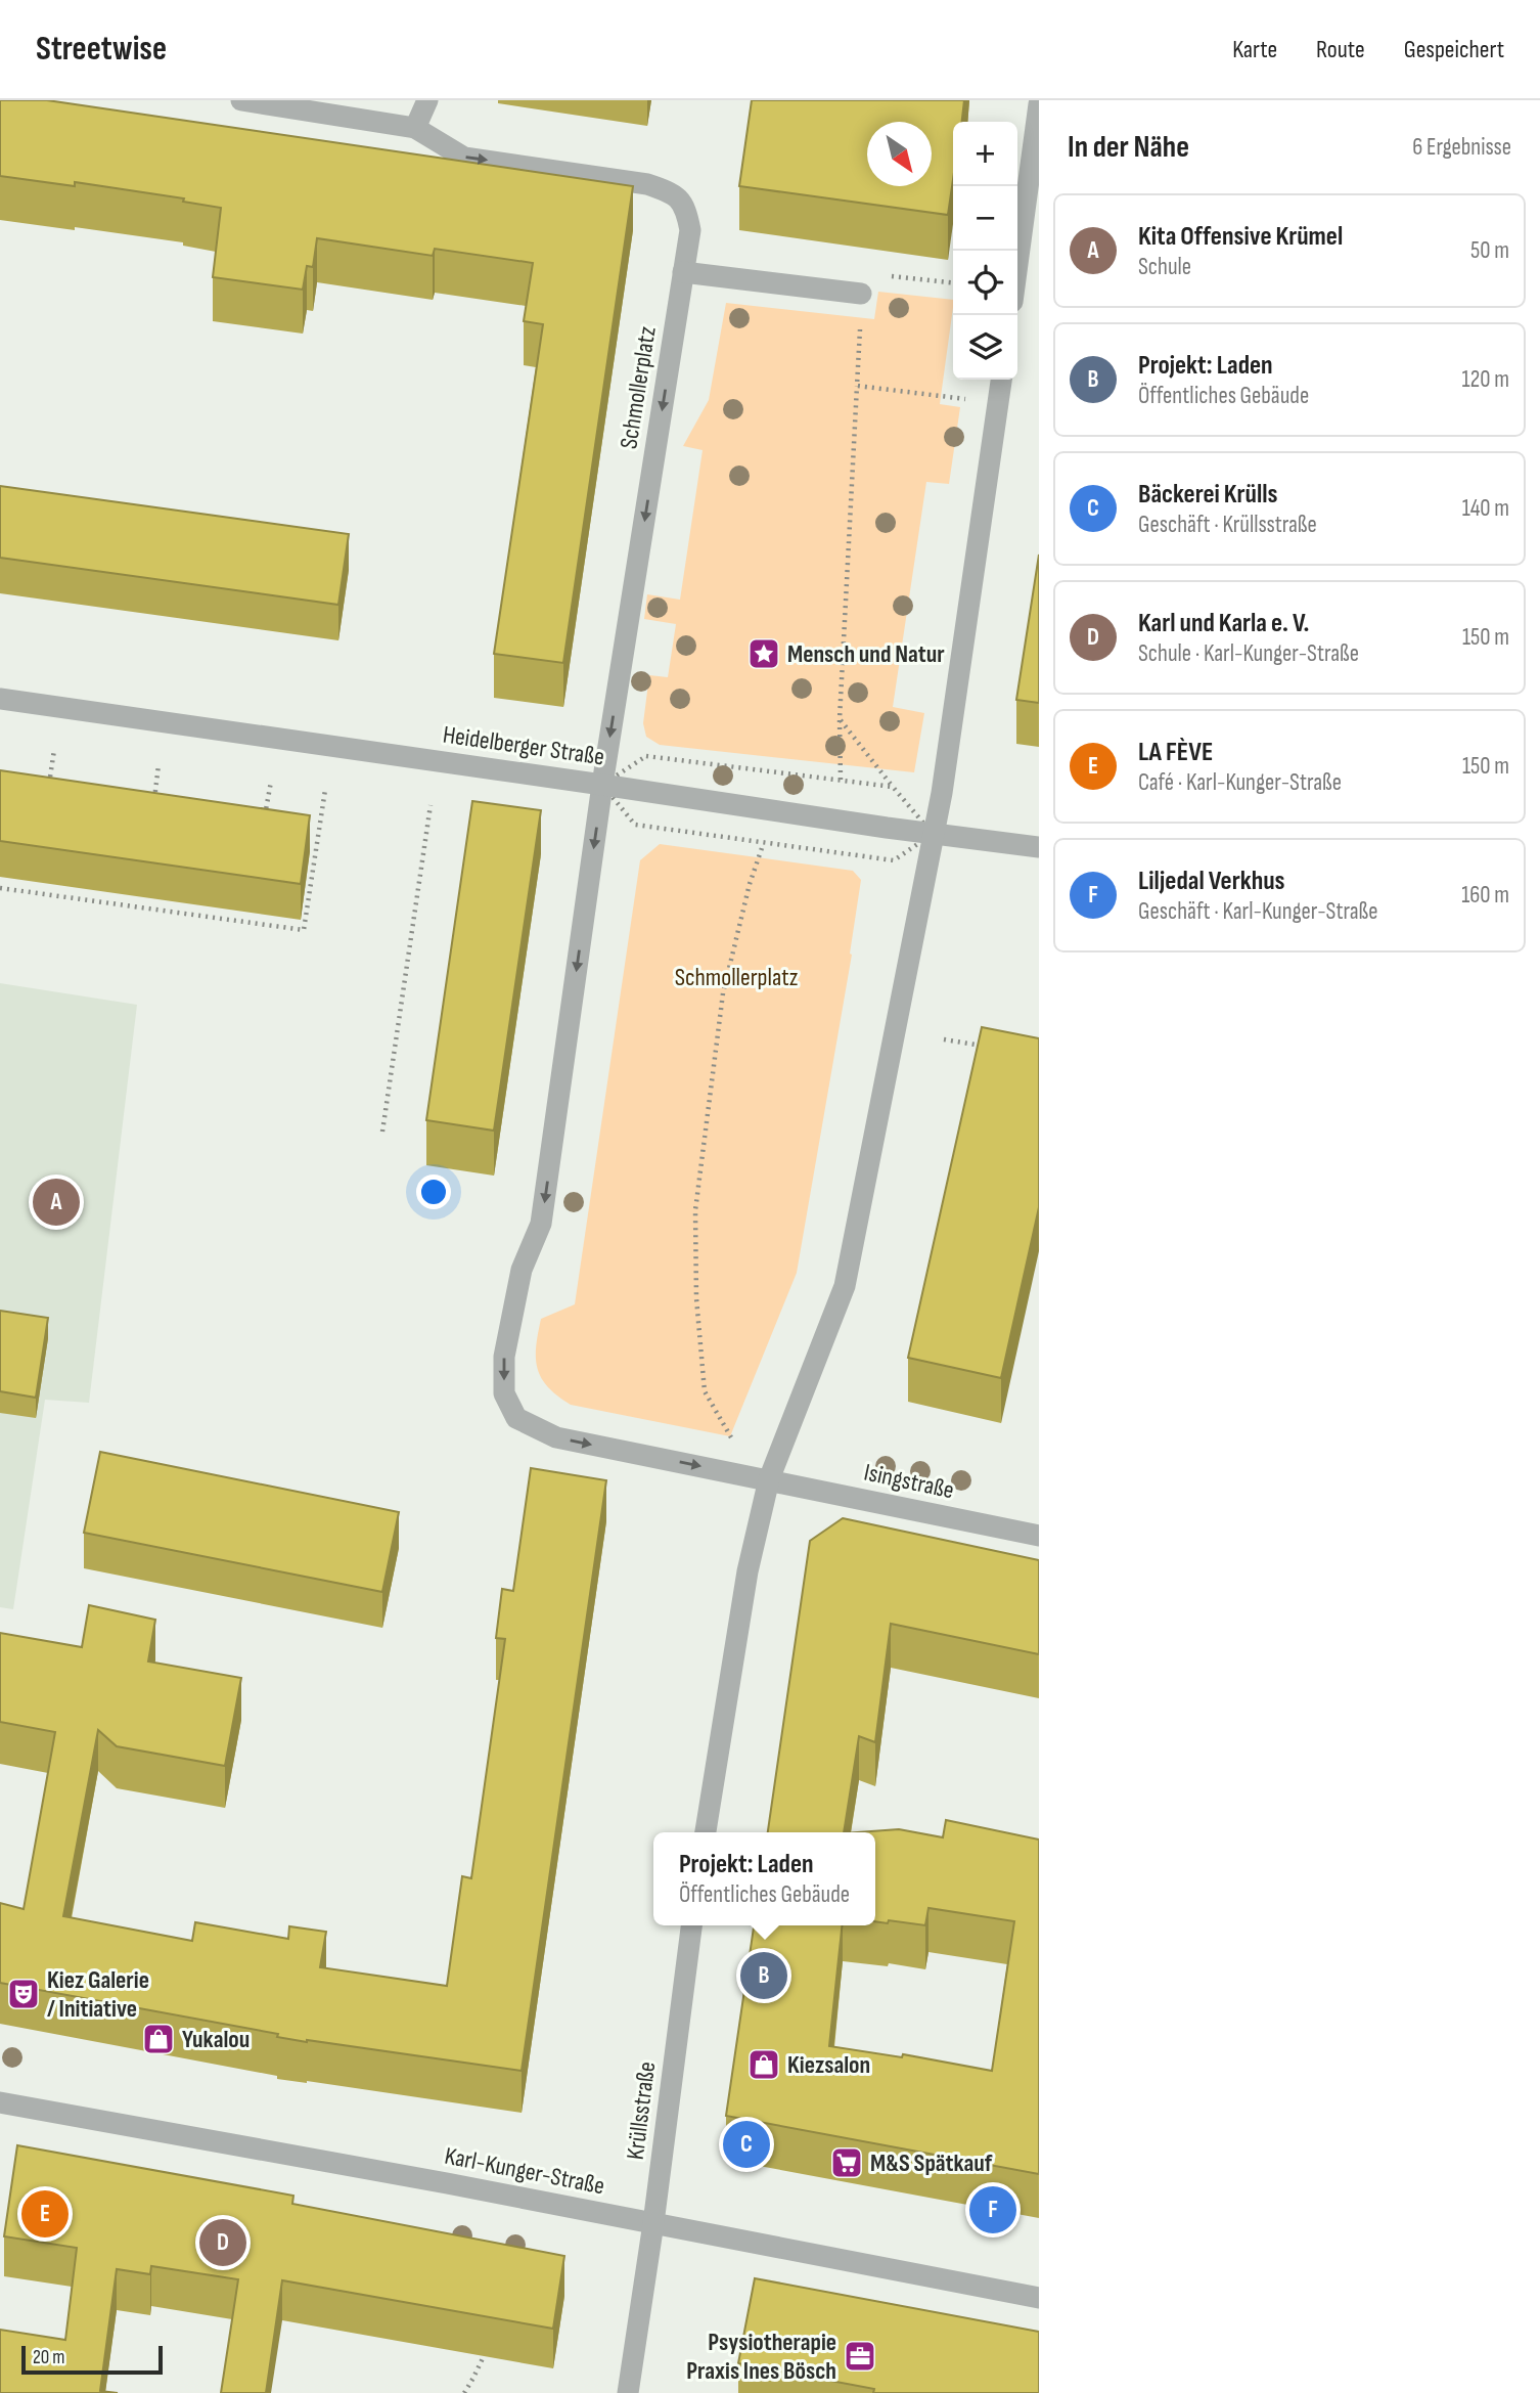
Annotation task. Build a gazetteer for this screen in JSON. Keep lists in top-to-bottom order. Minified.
{"streets":{"street":["Schmollerplatz","Heidelberger Straße","Isingstraße","Krüllsstraße","Karl-Kunger-Straße"]},"crossings":[["Schmollerplatz","Heidelberger Straße"],["Schmollerplatz","Isingstraße"],["Krüllsstraße","Karl-Kunger-Straße"]],"parks":["Schmollerplatz"],"places":{"place":["Mensch und Natur"],"theatre":["Kiez Galerie / Initiative"],"shop":["Yukalou","Kiezsalon"],"supermarket":["M&S Spätkauf"],"office":["Psysiotherapie Praxis Ines Bösch"]},"scale_bar":"20 m","north":"bottom right","page":{"header":"Streetwise","nav":["Karte","Route","Gespeichert"],"heading":["In der Nähe","6 Ergebnisse"],"map_buttons":["+","−"],"list":[{"mark":"A","name":"Kita Offensive Krümel","note":"Schule","value":"50 m"},{"mark":"B","name":"Projekt: Laden","note":"Öffentliches Gebäude","value":"120 m"},{"mark":"C","name":"Bäckerei Krülls","note":"Geschäft · Krüllsstraße","value":"140 m"},{"mark":"D","name":"Karl und Karla e. V.","note":"Schule · Karl-Kunger-Straße","value":"150 m"},{"mark":"E","name":"LA FÈVE","note":"Café · Karl-Kunger-Straße","value":"150 m"},{"mark":"F","name":"Liljedal Verkhus","note":"Geschäft · Karl-Kunger-Straße","value":"160 m"}],"pins":["A","B","C","F","E","D"],"popup":["Projekt: Laden","Öffentliches Gebäude"],"scale":"20 m"}}
